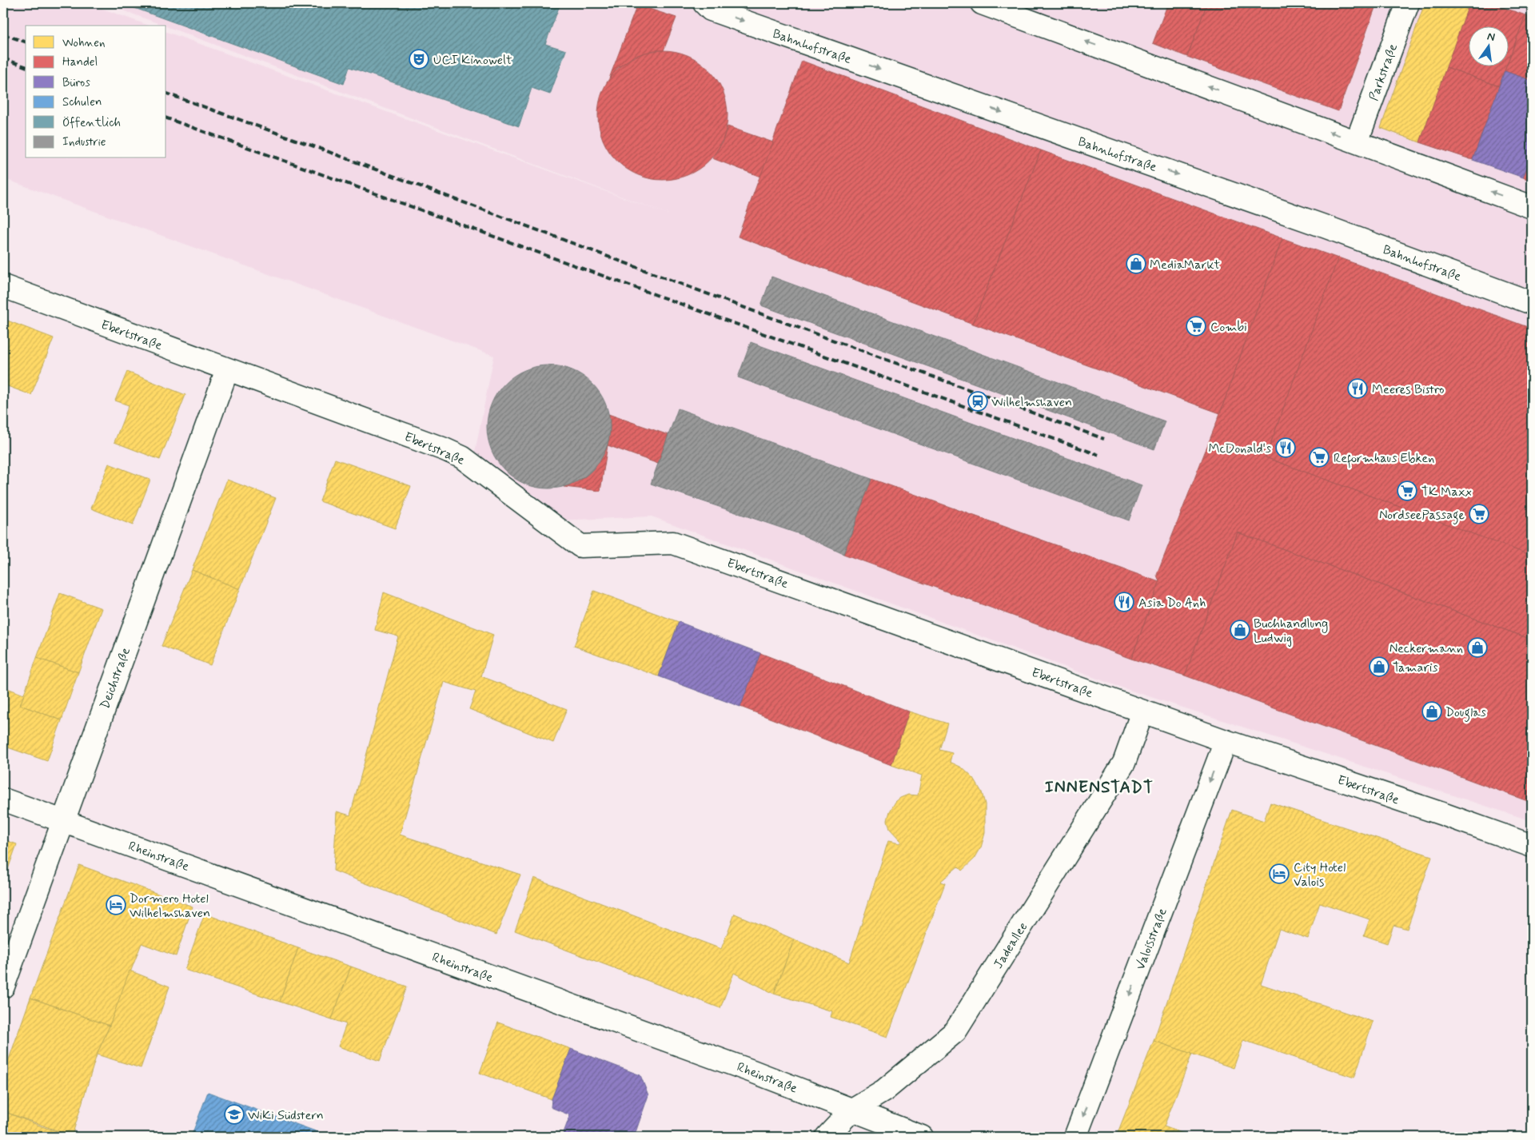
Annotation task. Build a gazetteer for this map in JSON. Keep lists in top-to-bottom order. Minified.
{"streets":{"street":["Bahnhofstraße","Parkstraße","Ebertstraße","Deichstraße","Rheinstraße","Valoisstraße","Jadeallee"]},"crossings":[["Ebertstraße","Deichstraße"],["Ebertstraße","Valoisstraße"],["Ebertstraße","Jadeallee"],["Deichstraße","Rheinstraße"],["Rheinstraße","Jadeallee"]],"one_way":["Valoisstraße"],"districts":["INNENSTADT"],"places":{"theatre":["UCI Kinowelt"],"shop":["MediaMarkt","Buchhandlung Ludwig","Neckermann","Tamaris","Douglas"],"supermarket":["Combi","Reformhaus Ebken","TK Maxx","NordseePassage"],"restaurant":["Meeres Bistro","McDonald's","Asia Do Anh"],"station":["Wilhelmshaven"],"hotel":["City Hotel Valois","Dormero Hotel Wilhelmshaven"],"school or university":["WiKi Südstern"]},"legend":["Wohnen","Handel","Büros","Schulen","Öffentlich","Industrie"],"north":"top"}
